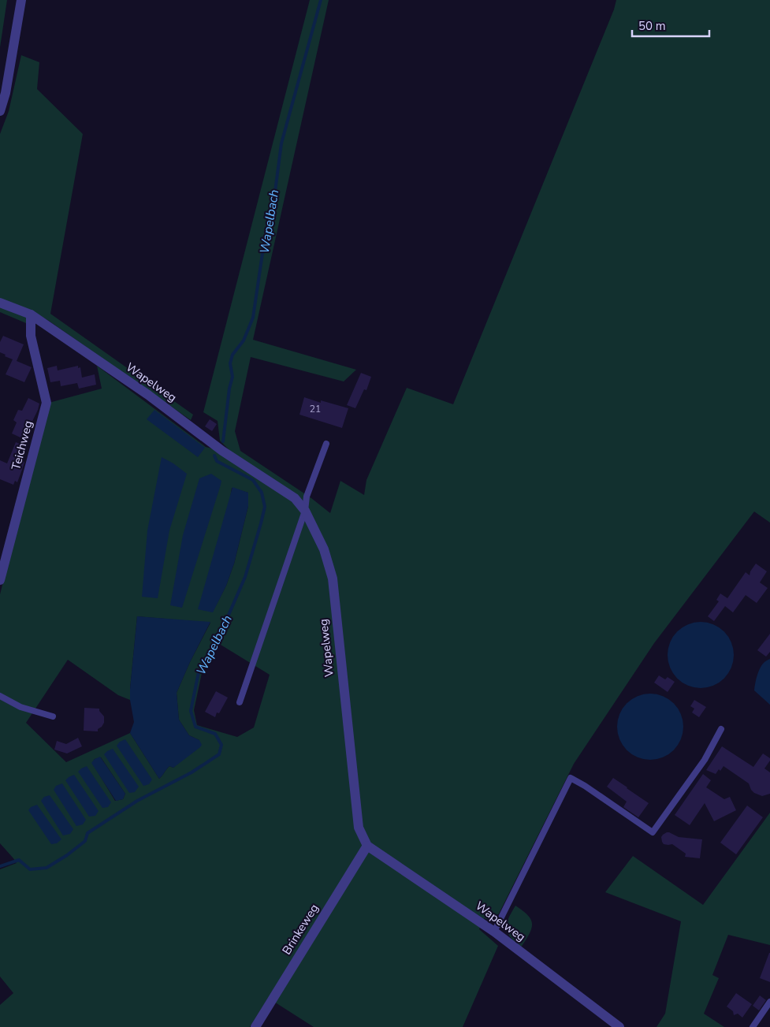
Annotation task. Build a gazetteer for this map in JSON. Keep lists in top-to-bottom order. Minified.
{"streets":{"street":["Wapelweg","Teichweg","Brinkeweg"]},"crossings":[["Wapelweg","Teichweg"],["Wapelweg","Brinkeweg"]],"water":["Wapelbach"],"house_numbers":["21"],"scale_bar":"50 m"}
